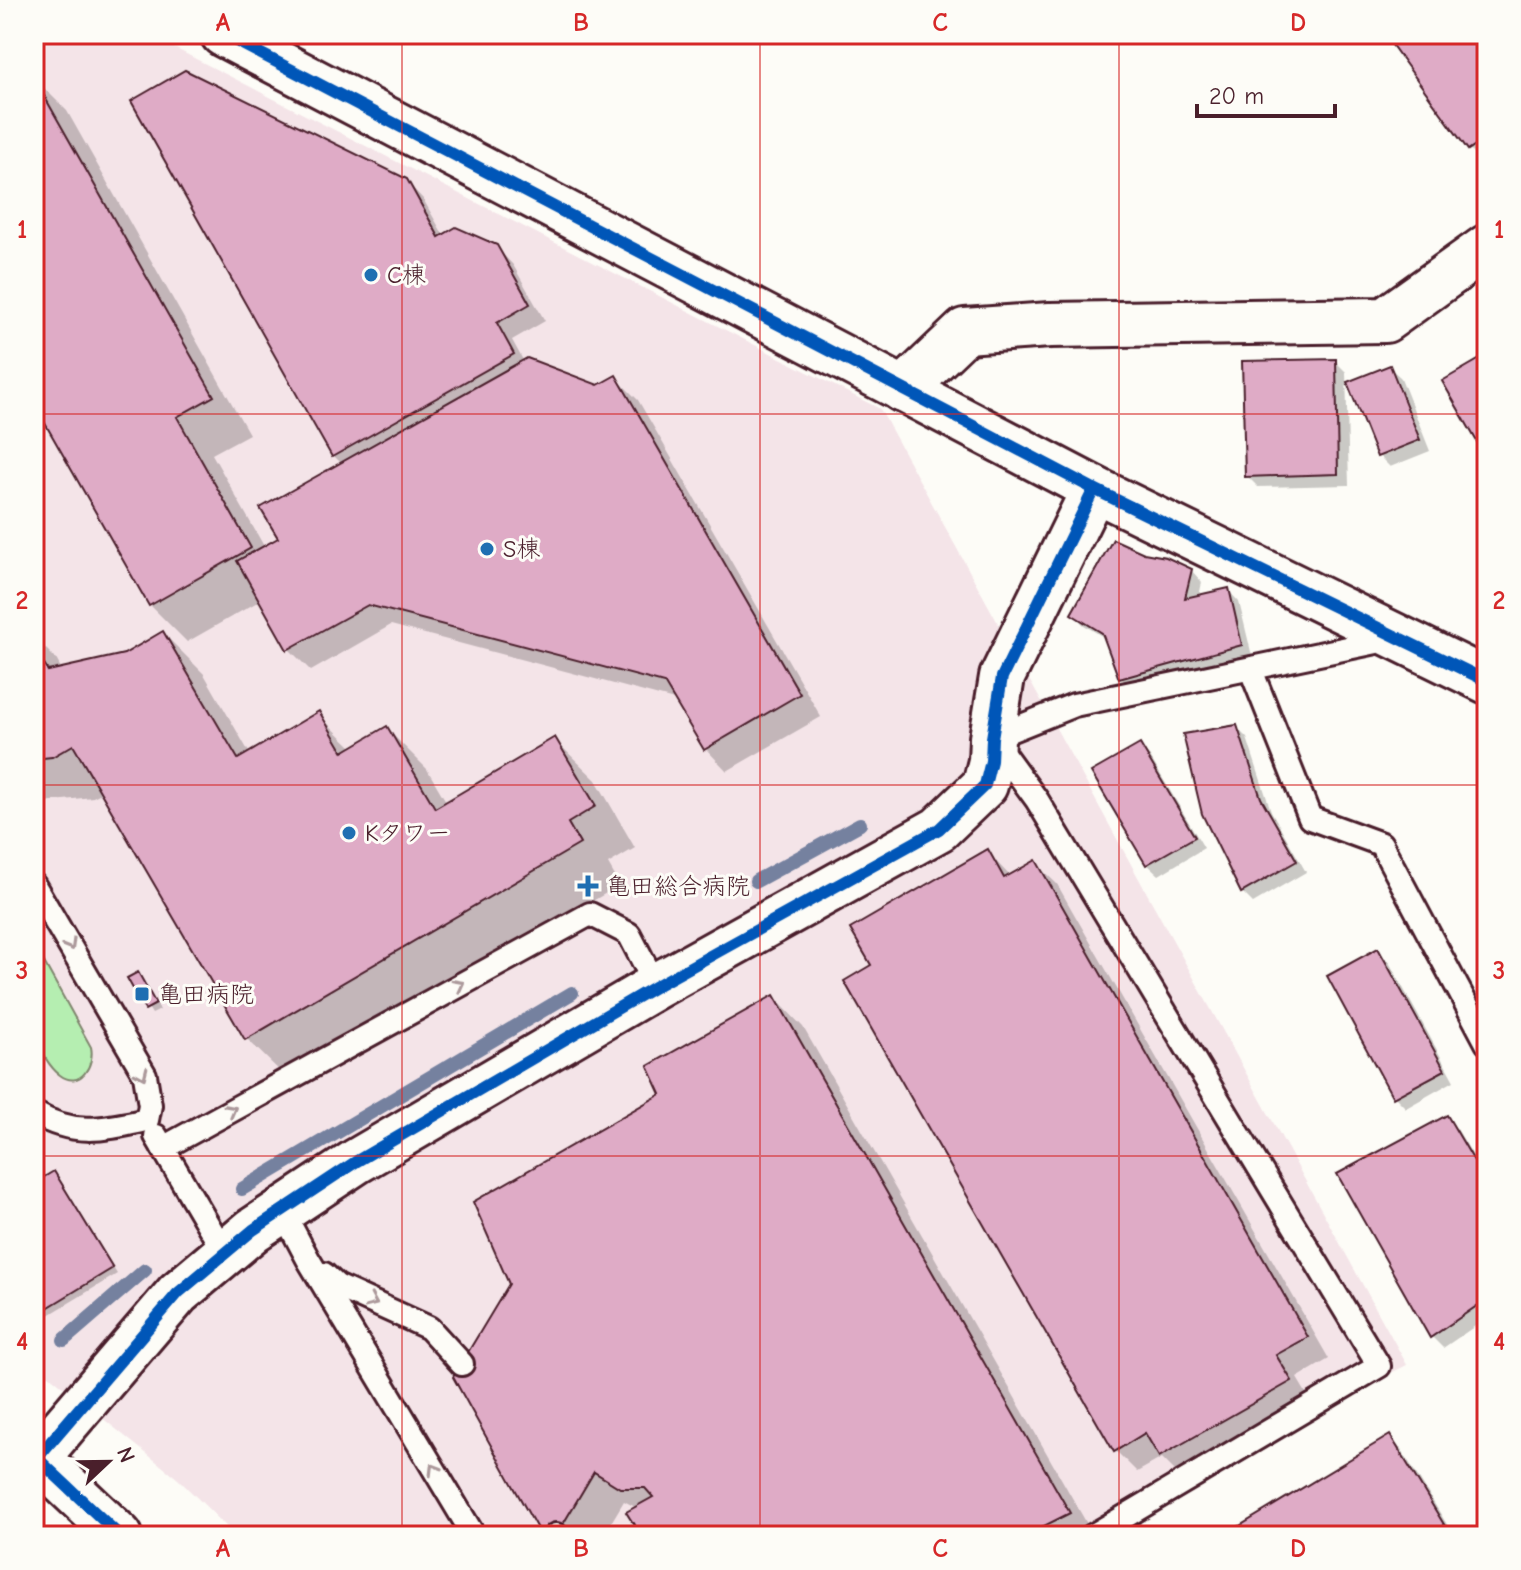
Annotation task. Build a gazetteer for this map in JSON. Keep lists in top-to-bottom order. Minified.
{"places":{"other":["C棟","S棟","Kタワー"],"health":["亀田総合病院"],"transit":["亀田病院"]},"scale_bar":"20 m","north":"right","grid":{"columns":["A","B","C","D"],"rows":["1","2","3","4"]}}
